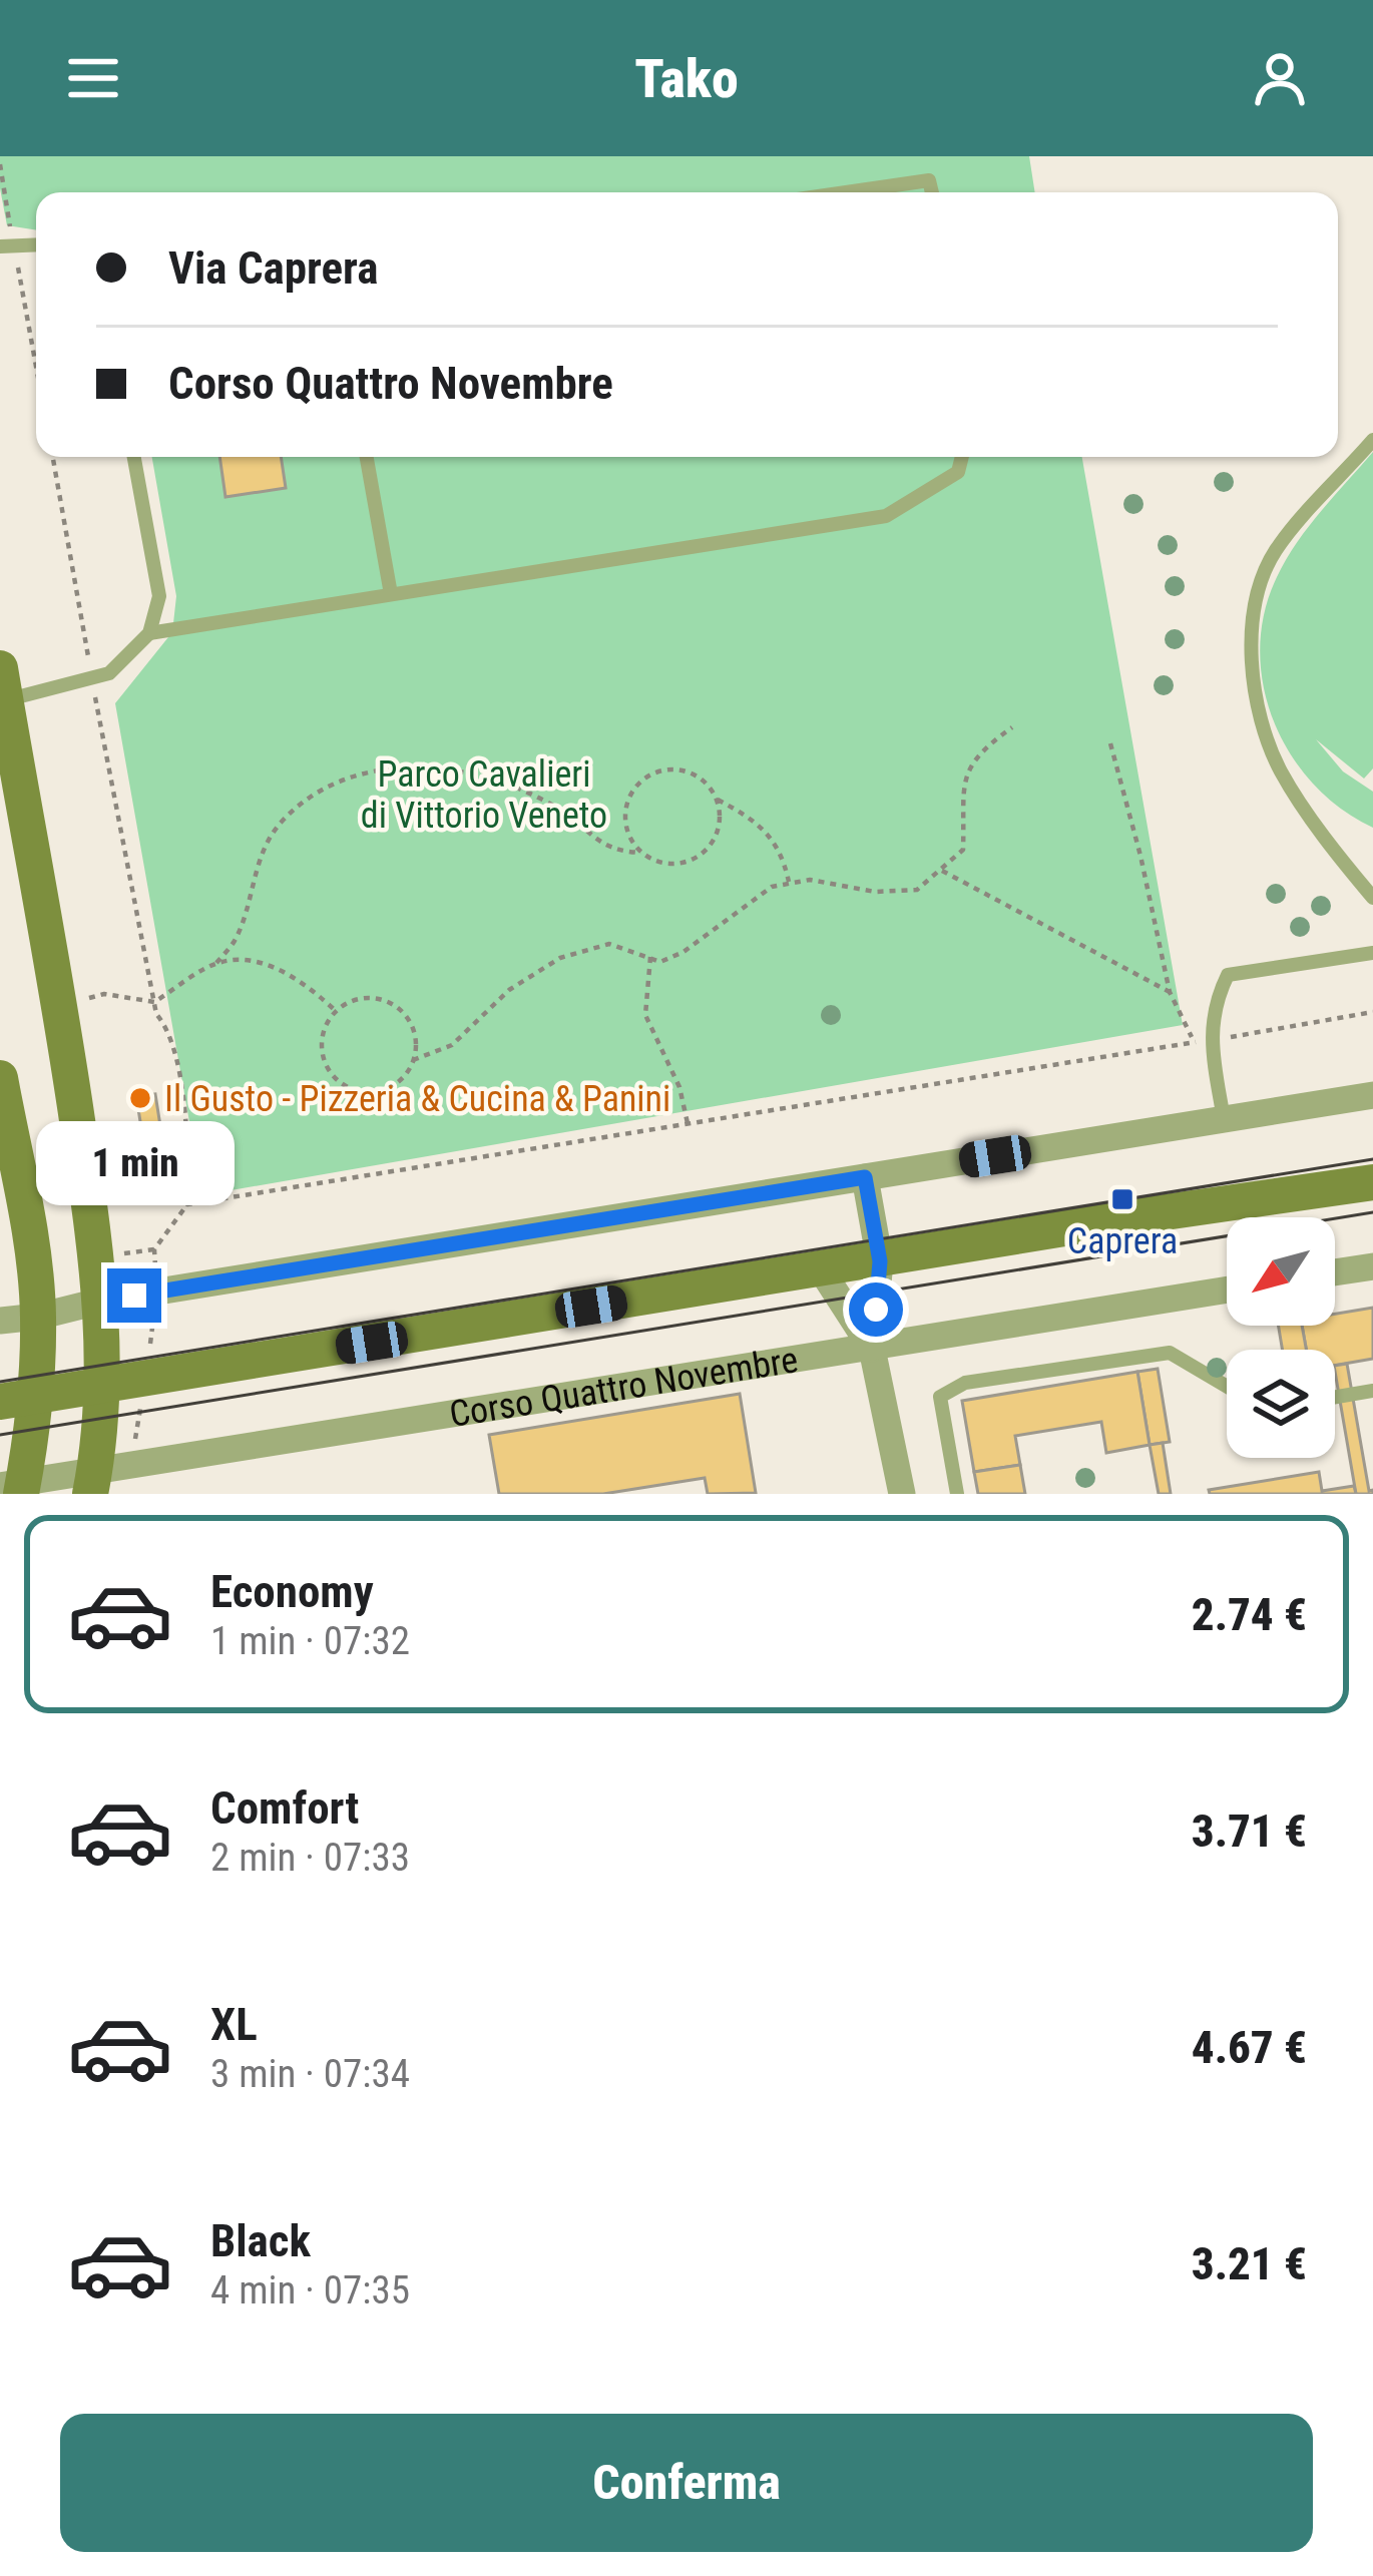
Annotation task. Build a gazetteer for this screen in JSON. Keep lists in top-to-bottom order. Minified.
{"streets":{"street":["Corso Quattro Novembre"]},"parks":["Parco Cavalieri di Vittorio Veneto"],"places":{"other":["Il Gusto - Pizzeria & Cucina & Panini"],"transit":["Caprera"]},"north":"bottom left","page":{"header":"Tako","banner":["Via Caprera","Corso Quattro Novembre"],"bubble":"1 min","list":[{"name":"Economy","note":"1 min · 07:32","value":"2.74 €"},{"name":"Comfort","note":"2 min · 07:33","value":"3.71 €"},{"name":"XL","note":"3 min · 07:34","value":"4.67 €"},{"name":"Black","note":"4 min · 07:35","value":"3.21 €"}],"buttons":"Conferma"}}
